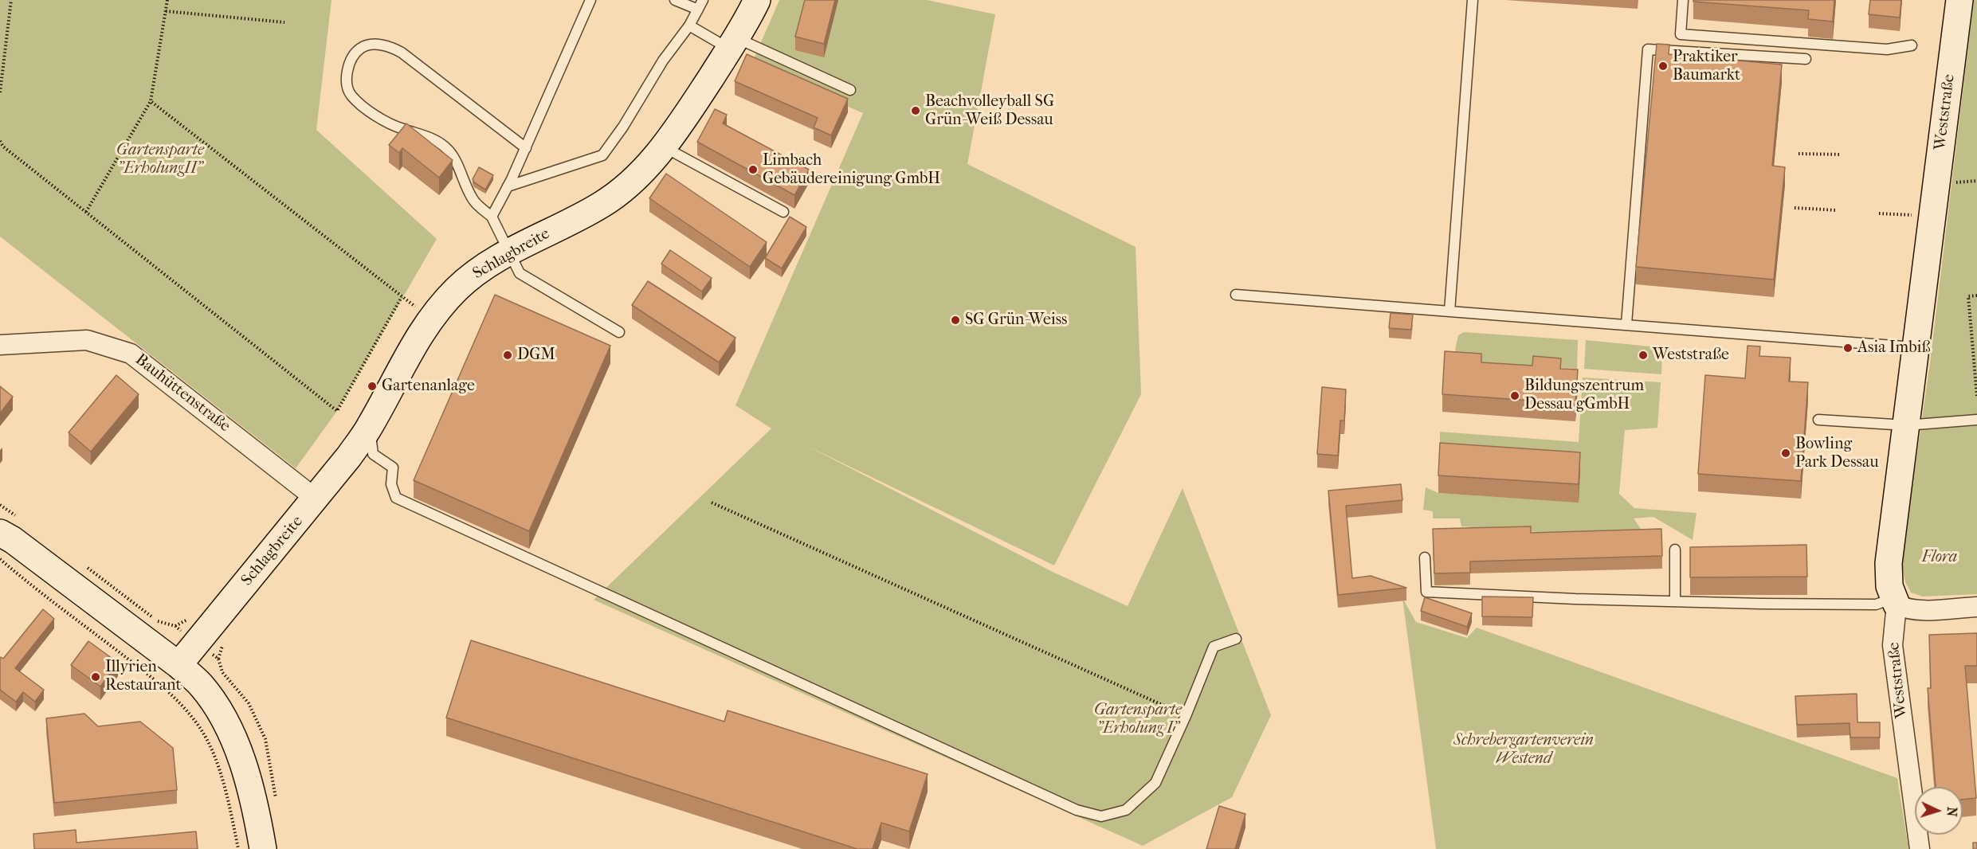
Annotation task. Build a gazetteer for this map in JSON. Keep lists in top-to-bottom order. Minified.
{"streets":{"street":["Weststraße","Schlagbreite","Bauhüttenstraße"]},"crossings":[["Schlagbreite","Bauhüttenstraße"]],"parks":["Gartensparte \"ErholungII\"","Flora","Gartensparte \"Erholung I\"","Schrebergartenverein Westend"],"places":["Praktiker Baumarkt","Beachvolleyball SG Grün-Weiß Dessau","Limbach Gebäudereinigung GmbH","SG Grün-Weiss","Asia Imbiß","DGM","Weststraße","Gartenanlage","Bildungszentrum Dessau gGmbH","Bowling Park Dessau","Illyrien Restaurant"],"north":"right"}
